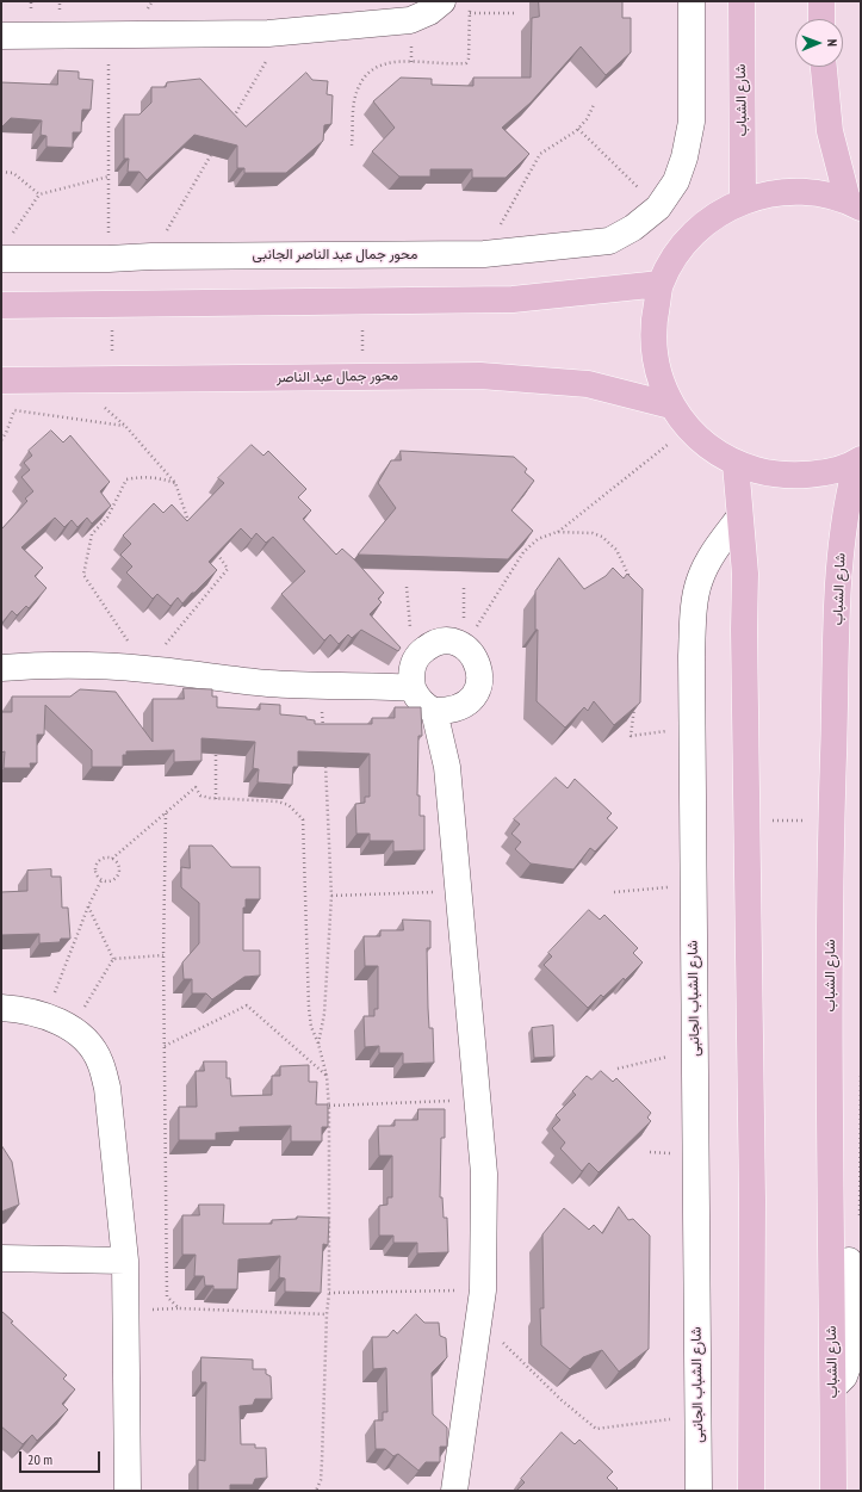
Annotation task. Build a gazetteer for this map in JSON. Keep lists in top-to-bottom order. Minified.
{"streets":{"main road":["شارع الشباب","محور جمال عبد الناصر"],"street":["محور جمال عبد الناصر الجانبى","شارع الشباب الجانبى"]},"scale_bar":"20 m","north":"right"}
